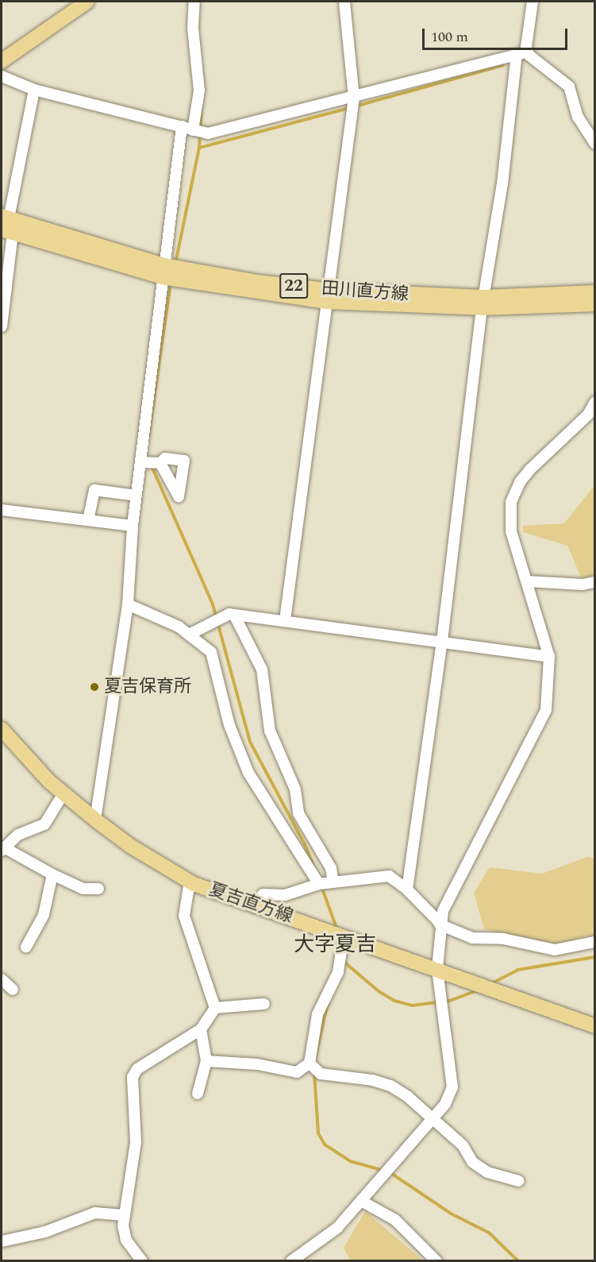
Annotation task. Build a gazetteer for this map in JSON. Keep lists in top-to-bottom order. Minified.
{"streets":{"main road":["22","田川直方線","夏吉直方線"]},"districts":["大字夏吉"],"places":["夏吉保育所"],"scale_bar":"100 m"}
